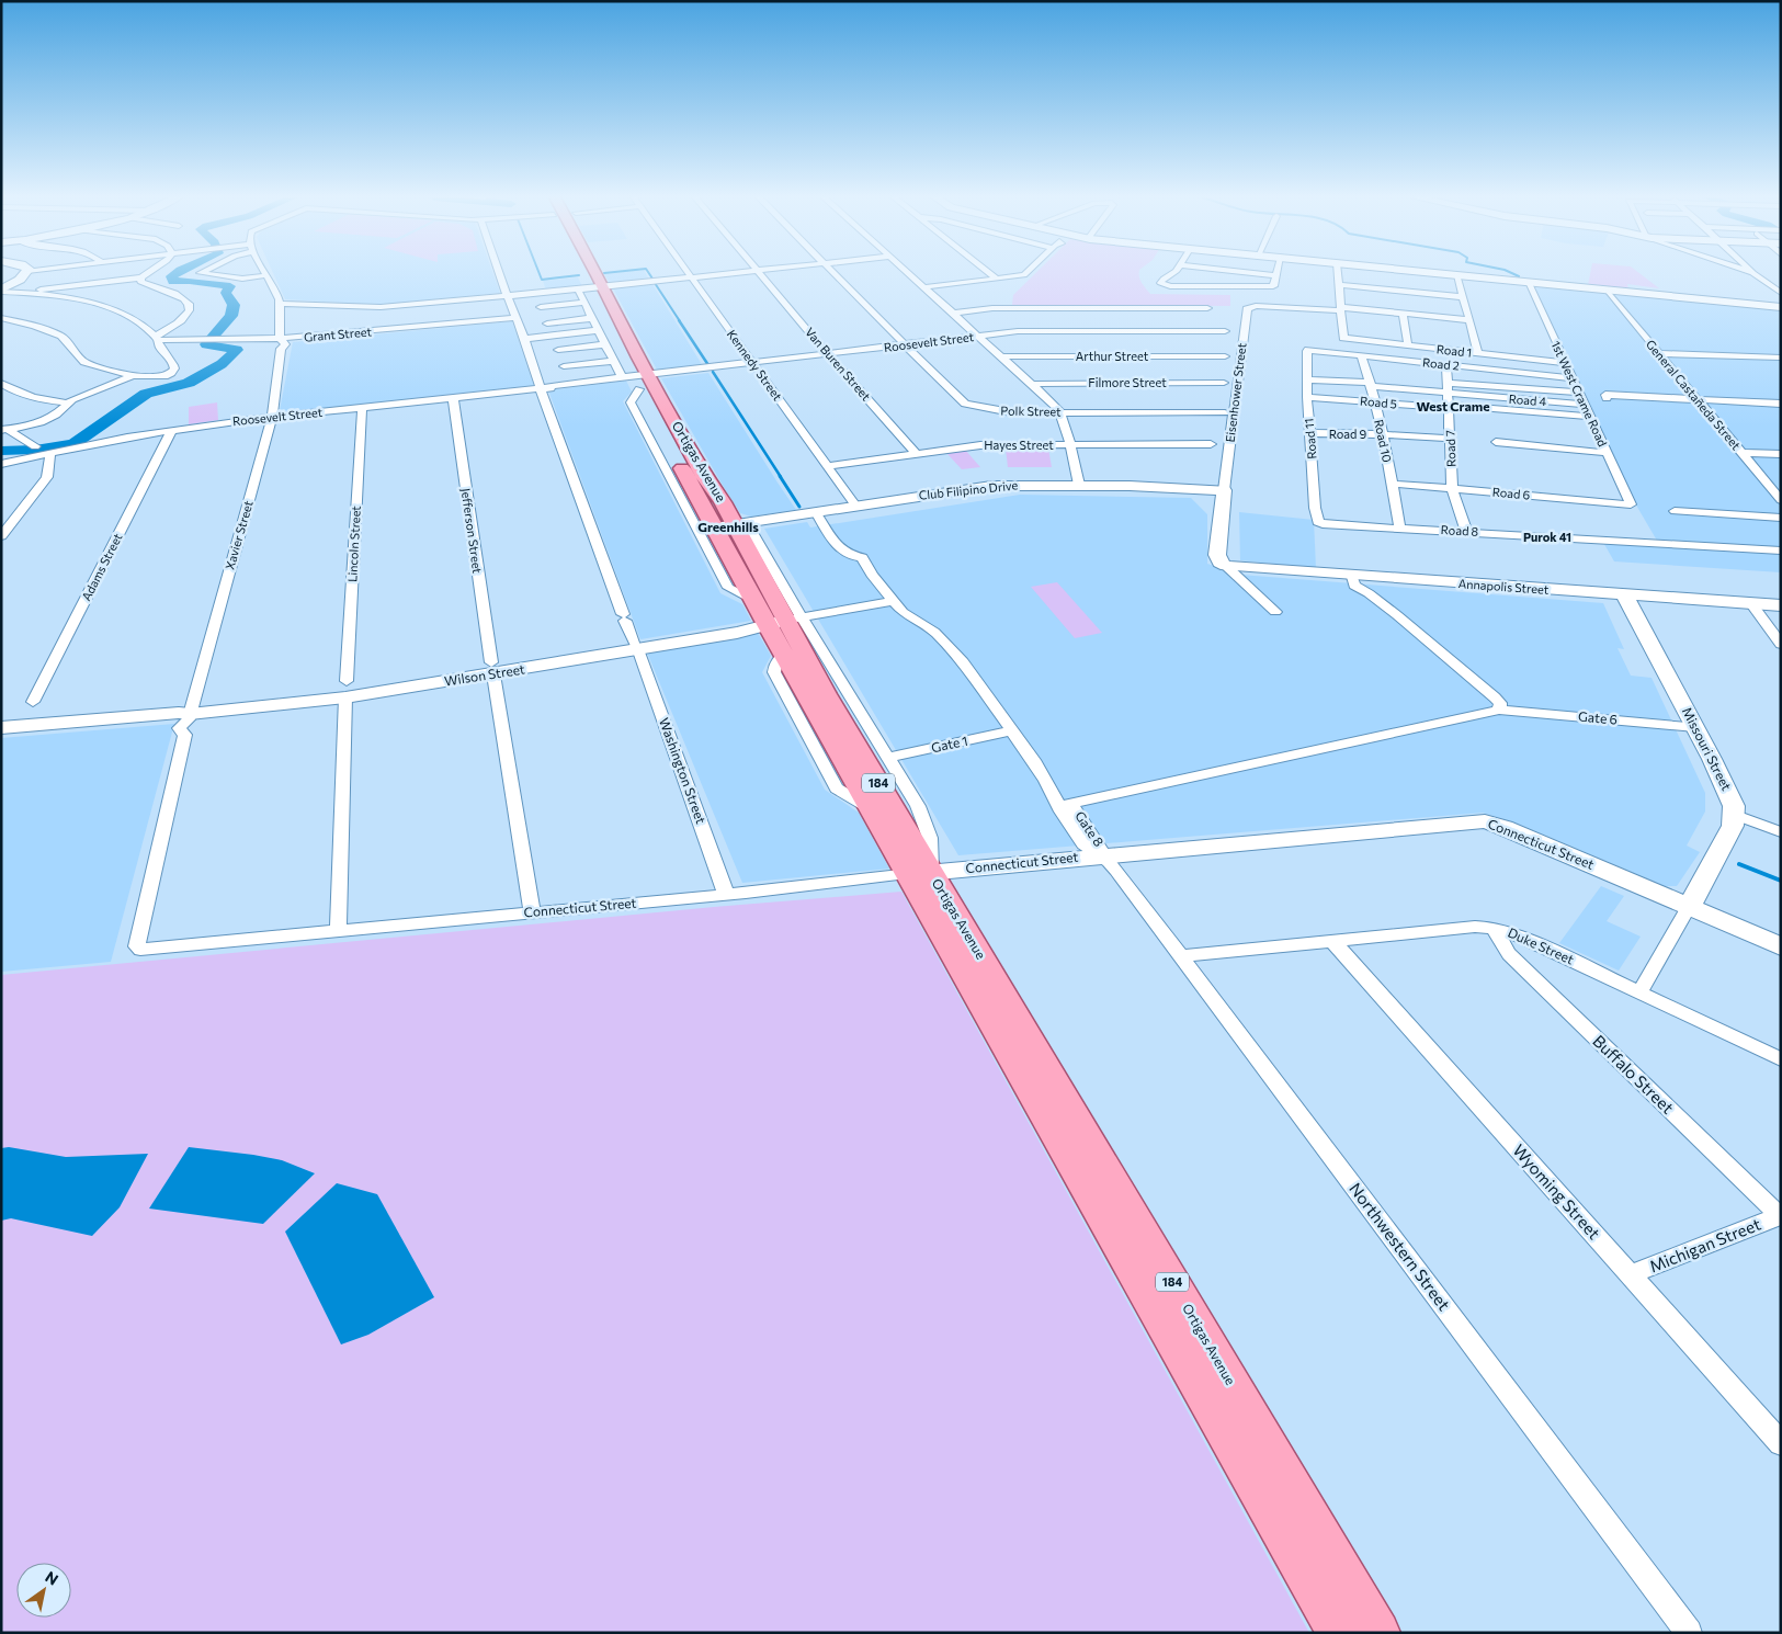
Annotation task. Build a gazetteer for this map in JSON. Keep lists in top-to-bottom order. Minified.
{"streets":{"main road":["Ortigas Avenue","184"],"street":["Grant Street","Roosevelt Street","Road 1","Arthur Street","Van Buren Street","Road 2","Kennedy Street","Filmore Street","Eisenhower Street","1st West Crame Road","General Castañeda Street","Road 4","Road 5","Polk Street","Road 9","Road 11","Road 10","Hayes Street","Road 7","Club Filipino Drive","Road 6","Jefferson Street","Road 8","Xavier Street","Lincoln Street","Adams Street","Annapolis Street","Wilson Street","Gate 6","Gate 1","Missouri Street","Washington Street","Gate 8","Connecticut Street","Duke Street","Buffalo Street","Wyoming Street","Michigan Street","Northwestern Street"]},"crossings":[["Grant Street","Xavier Street"],["Roosevelt Street","Van Buren Street"],["Roosevelt Street","Kennedy Street"],["Roosevelt Street","Polk Street"],["Roosevelt Street","Ortigas Avenue"],["Roosevelt Street","Jefferson Street"],["Roosevelt Street","Xavier Street"],["Roosevelt Street","Lincoln Street"],["Roosevelt Street","Adams Street"],["Roosevelt Street","Washington Street"],["Road 1","Eisenhower Street"],["Road 1","1st West Crame Road"],["Van Buren Street","Hayes Street"],["Road 2","1st West Crame Road"],["Road 2","Road 11"],["Road 2","Road 10"],["Road 2","Road 7"],["Kennedy Street","Hayes Street"],["Kennedy Street","Club Filipino Drive"],["Eisenhower Street","Club Filipino Drive"],["Eisenhower Street","Annapolis Street"],["1st West Crame Road","Road 4"],["1st West Crame Road","Road 5"],["1st West Crame Road","Road 6"],["Road 4","Road 11"],["Road 4","Road 10"],["Road 4","Road 7"],["Road 5","Road 11"],["Road 5","Road 10"],["Road 5","Road 7"],["Road 9","Road 11"],["Road 9","Road 10"],["Road 9","Road 7"],["Road 11","Road 8"],["Road 10","Road 6"],["Road 10","Road 8"],["Road 7","Road 6"],["Road 7","Road 8"],["Ortigas Avenue","Club Filipino Drive"],["Ortigas Avenue","Wilson Street"],["Ortigas Avenue","Connecticut Street"],["Club Filipino Drive","Gate 8"],["Jefferson Street","Wilson Street"],["Jefferson Street","Connecticut Street"],["Xavier Street","Wilson Street"],["Xavier Street","Connecticut Street"],["Lincoln Street","Wilson Street"],["Lincoln Street","Connecticut Street"],["Annapolis Street","Missouri Street"],["Wilson Street","Washington Street"],["Gate 6","Missouri Street"],["Gate 6","Gate 8"],["Gate 1","Gate 8"],["Washington Street","Connecticut Street"],["Gate 8","Connecticut Street"],["Gate 8","Northwestern Street"],["Connecticut Street","Northwestern Street"],["Duke Street","Buffalo Street"],["Duke Street","Wyoming Street"],["Duke Street","Northwestern Street"],["Buffalo Street","Michigan Street"],["Wyoming Street","Michigan Street"]],"districts":["West Crame","Greenhills","Purok 41"],"north":"top right"}
